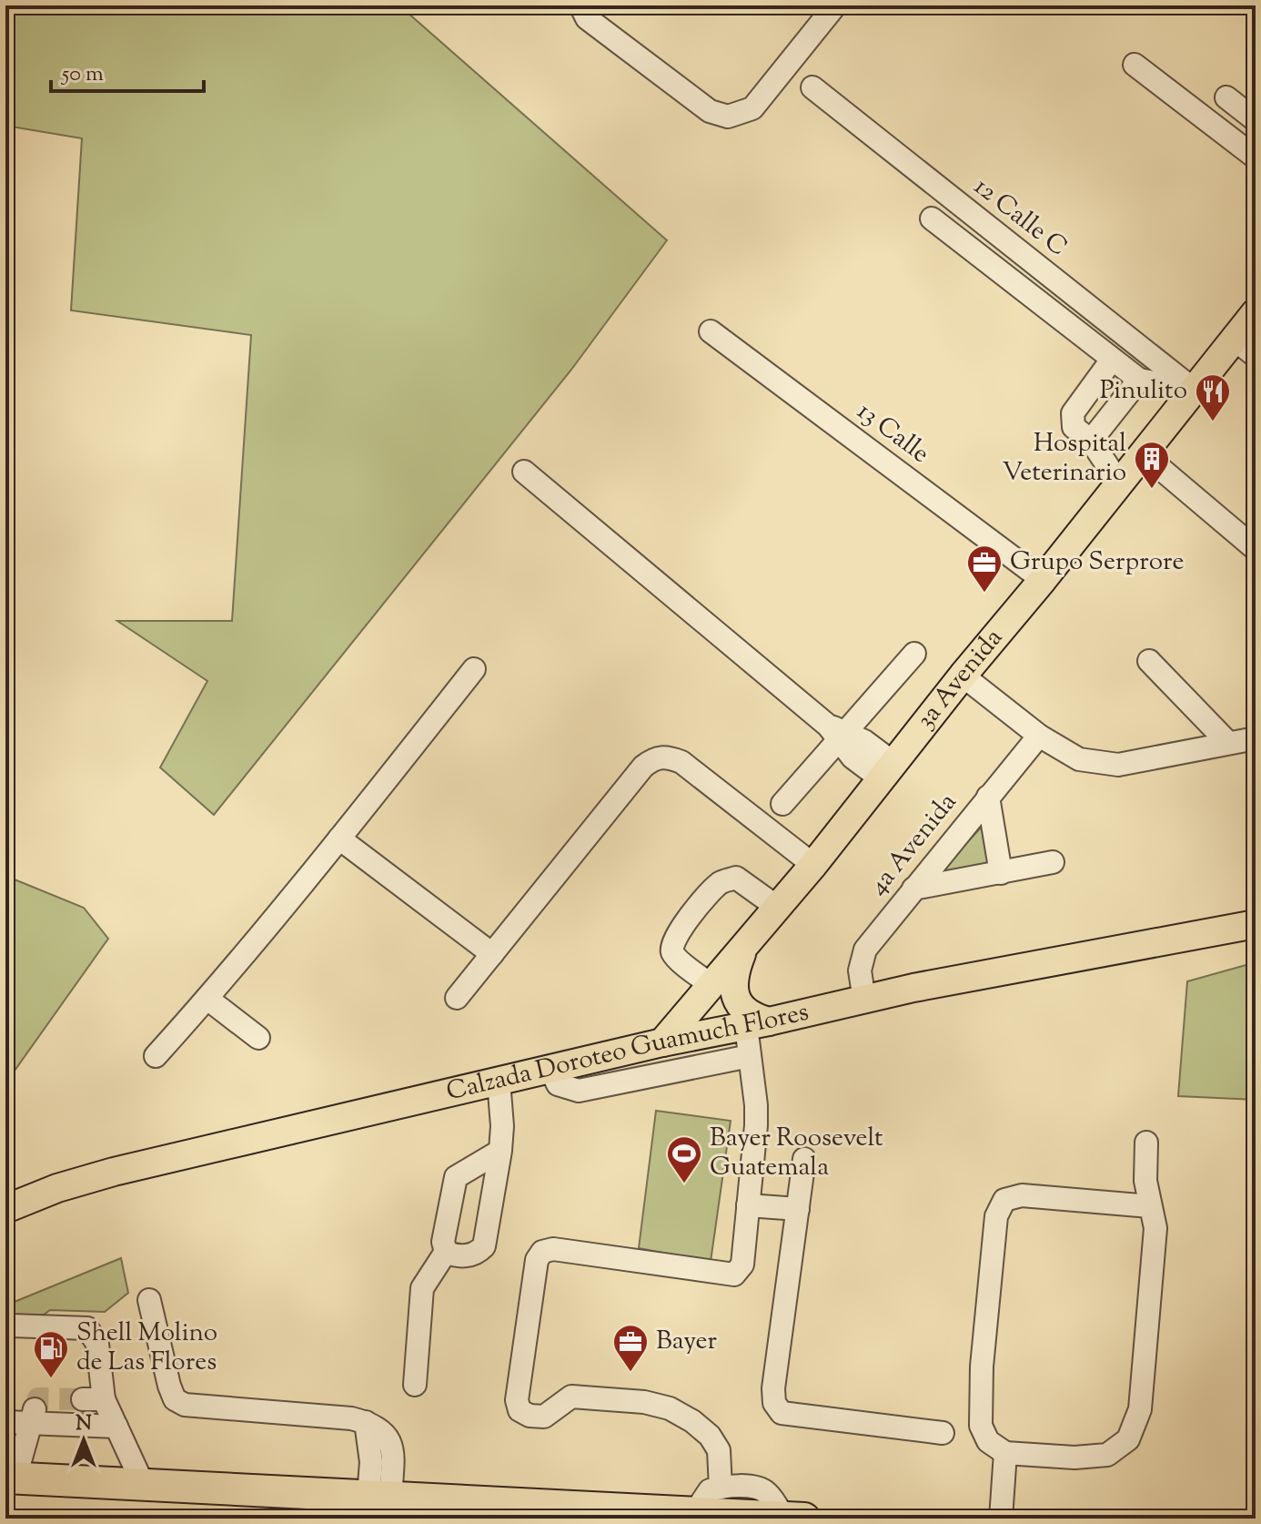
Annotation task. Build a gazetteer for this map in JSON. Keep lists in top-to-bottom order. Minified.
{"streets":{"main road":["3a Avenida","Calzada Doroteo Guamuch Flores"],"street":["12 Calle C","13 Calle","4a Avenida"]},"crossings":[["12 Calle C","3a Avenida"],["13 Calle","3a Avenida"],["3a Avenida","Calzada Doroteo Guamuch Flores"],["4a Avenida","Calzada Doroteo Guamuch Flores"]],"places":{"restaurant":["Pinulito"],"building":["Hospital Veterinario"],"office":["Grupo Serprore","Bayer"],"sports":["Bayer Roosevelt Guatemala"],"fuel station":["Shell Molino de Las Flores"]},"scale_bar":"50 m","north":"top"}
